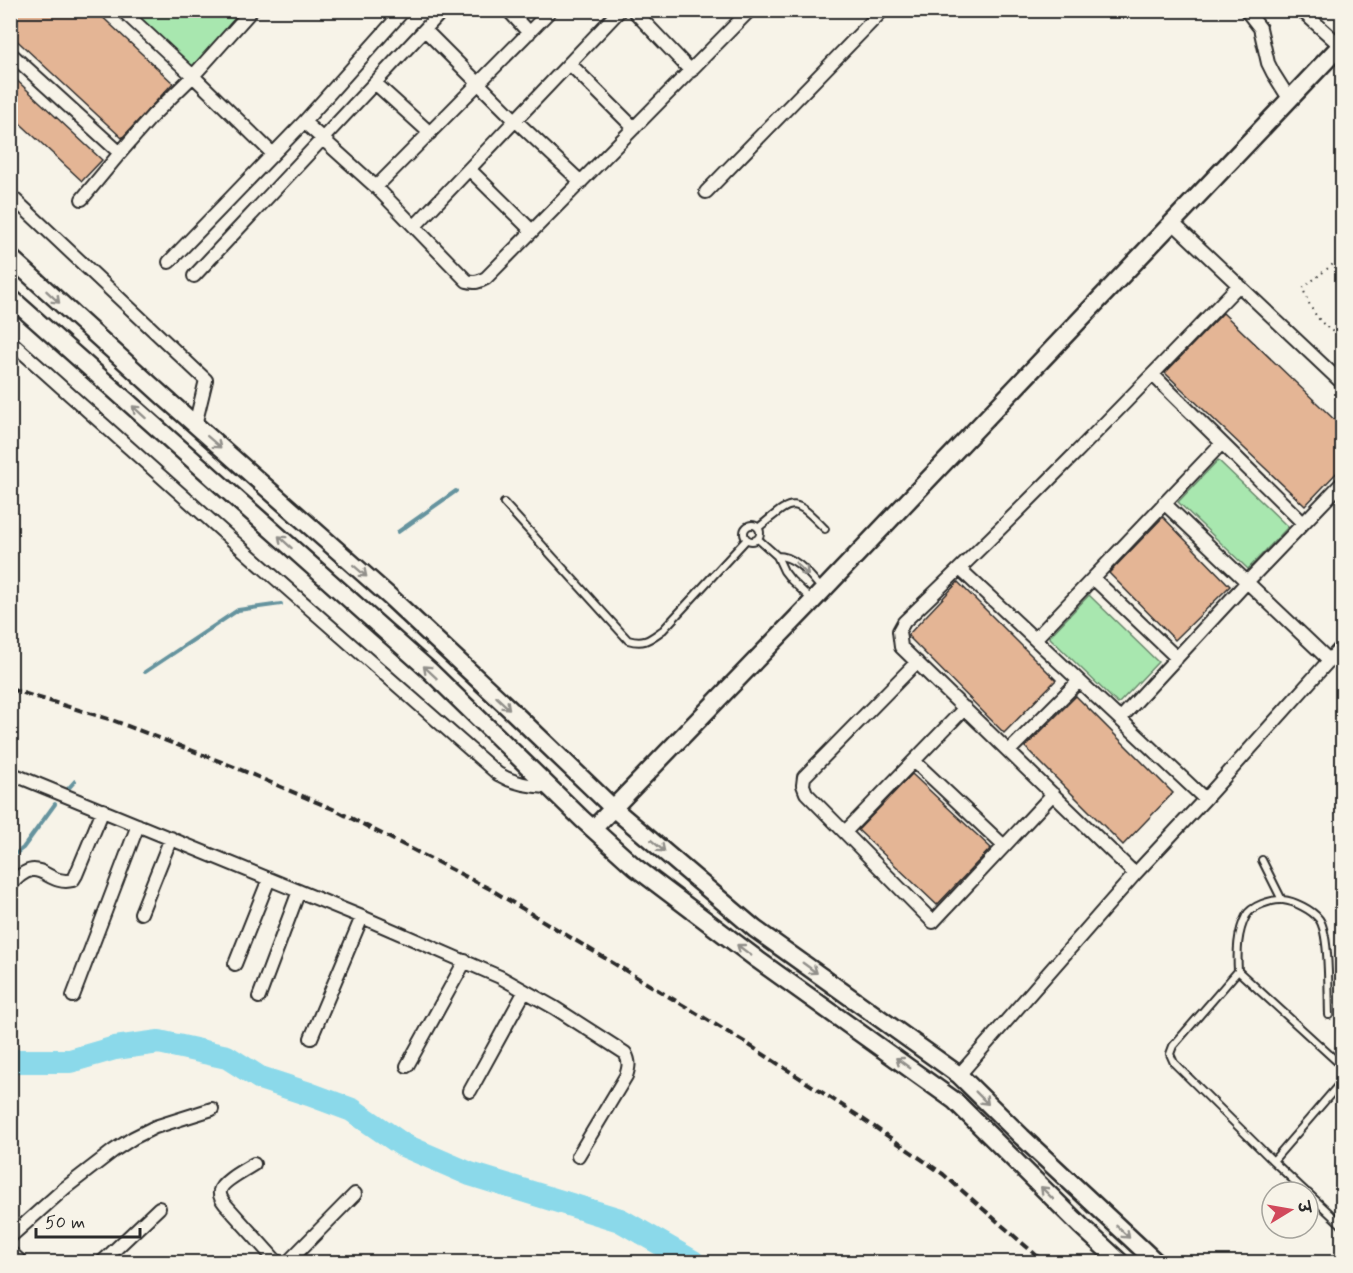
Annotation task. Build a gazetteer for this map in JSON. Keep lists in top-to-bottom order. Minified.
{"scale_bar":"50 m","north":"right"}
